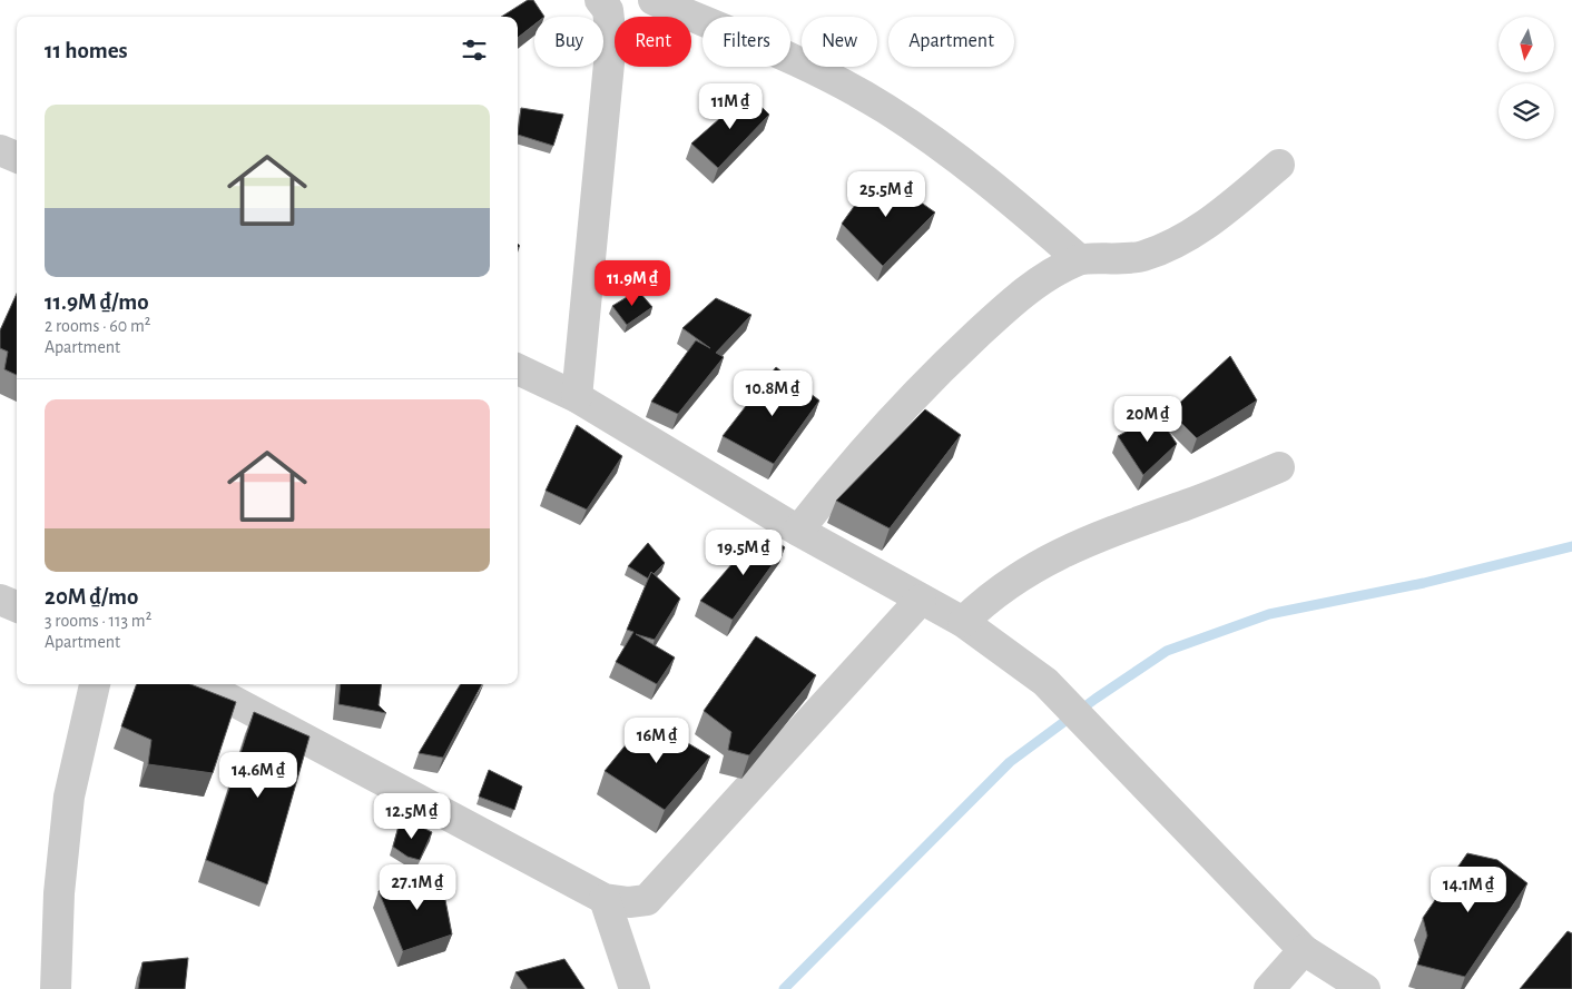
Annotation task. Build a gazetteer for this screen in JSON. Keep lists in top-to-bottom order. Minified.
{"north":"bottom","page":{"chip":["Buy","Rent","Filters","New","Apartment"],"heading":"11 homes","price":["11M ₫","25.5M ₫","11.9M ₫","10.8M ₫","20M ₫","19.5M ₫","16M ₫","14.6M ₫","12.5M ₫","27.1M ₫","14.1M ₫"],"list":[{"name":"11.9M ₫/mo","note":"2 rooms · 60 m² · Apartment"},{"name":"20M ₫/mo","note":"3 rooms · 113 m² · Apartment"}]}}
